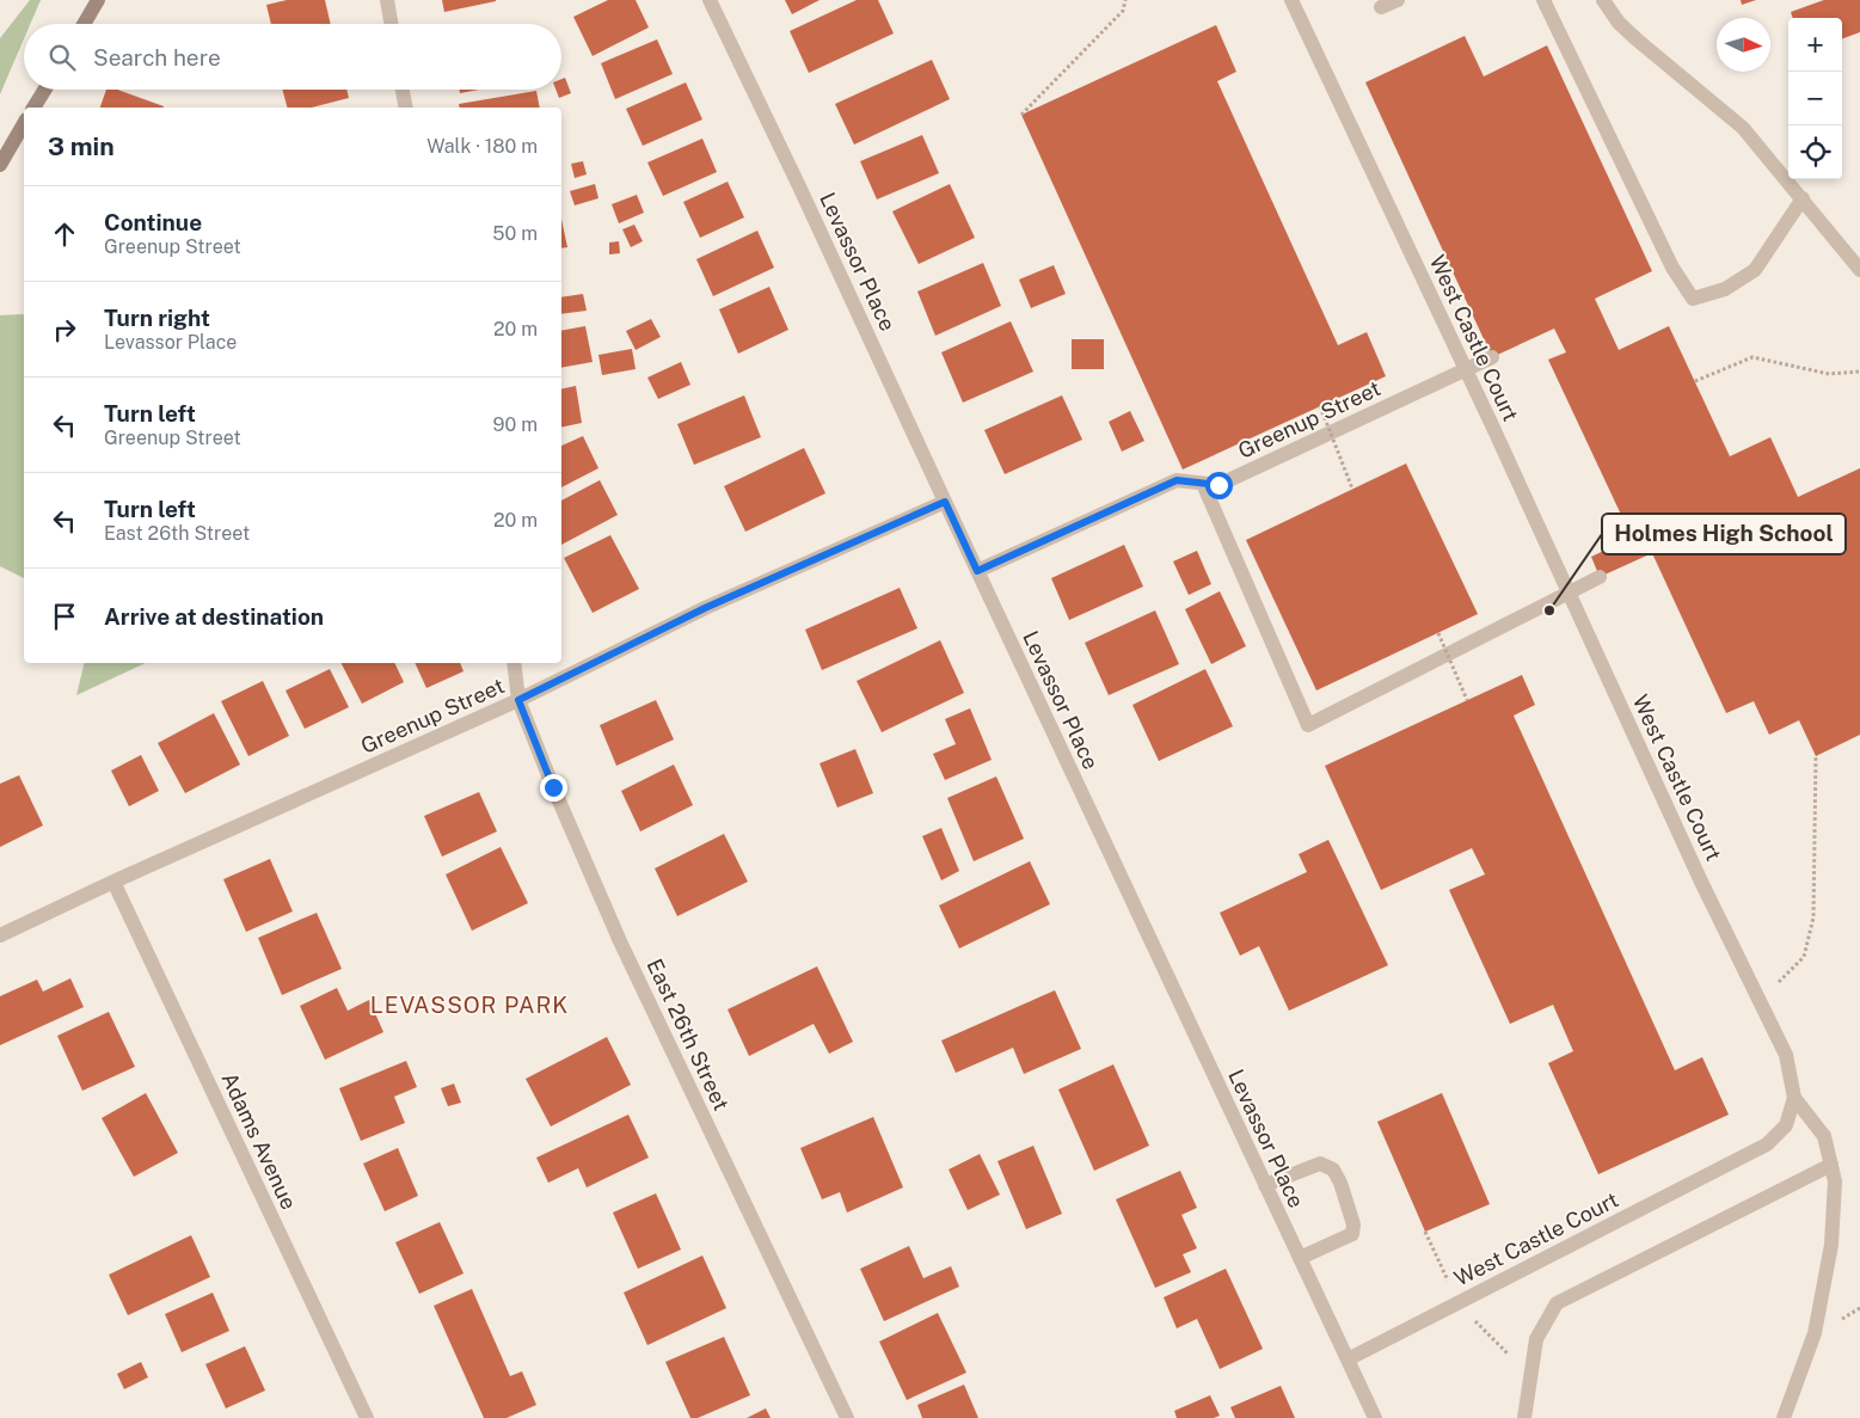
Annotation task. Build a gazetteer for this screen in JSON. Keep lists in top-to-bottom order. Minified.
{"streets":{"street":["Levassor Place","West Castle Court","Greenup Street","East 26th Street","Adams Avenue"]},"crossings":[["Levassor Place","West Castle Court"],["Levassor Place","Greenup Street"],["West Castle Court","Greenup Street"],["Greenup Street","East 26th Street"],["Greenup Street","Adams Avenue"]],"districts":["LEVASSOR PARK"],"places":["Holmes High School"],"north":"right","page":{"map_buttons":["+","−"],"search":"Search here","heading":["3 min","Walk · 180 m"],"list":[["Continue","Greenup Street","50 m"],["Turn right","Levassor Place","20 m"],["Turn left","Greenup Street","90 m"],["Turn left","East 26th Street","20 m"],"Arrive at destination"]}}
